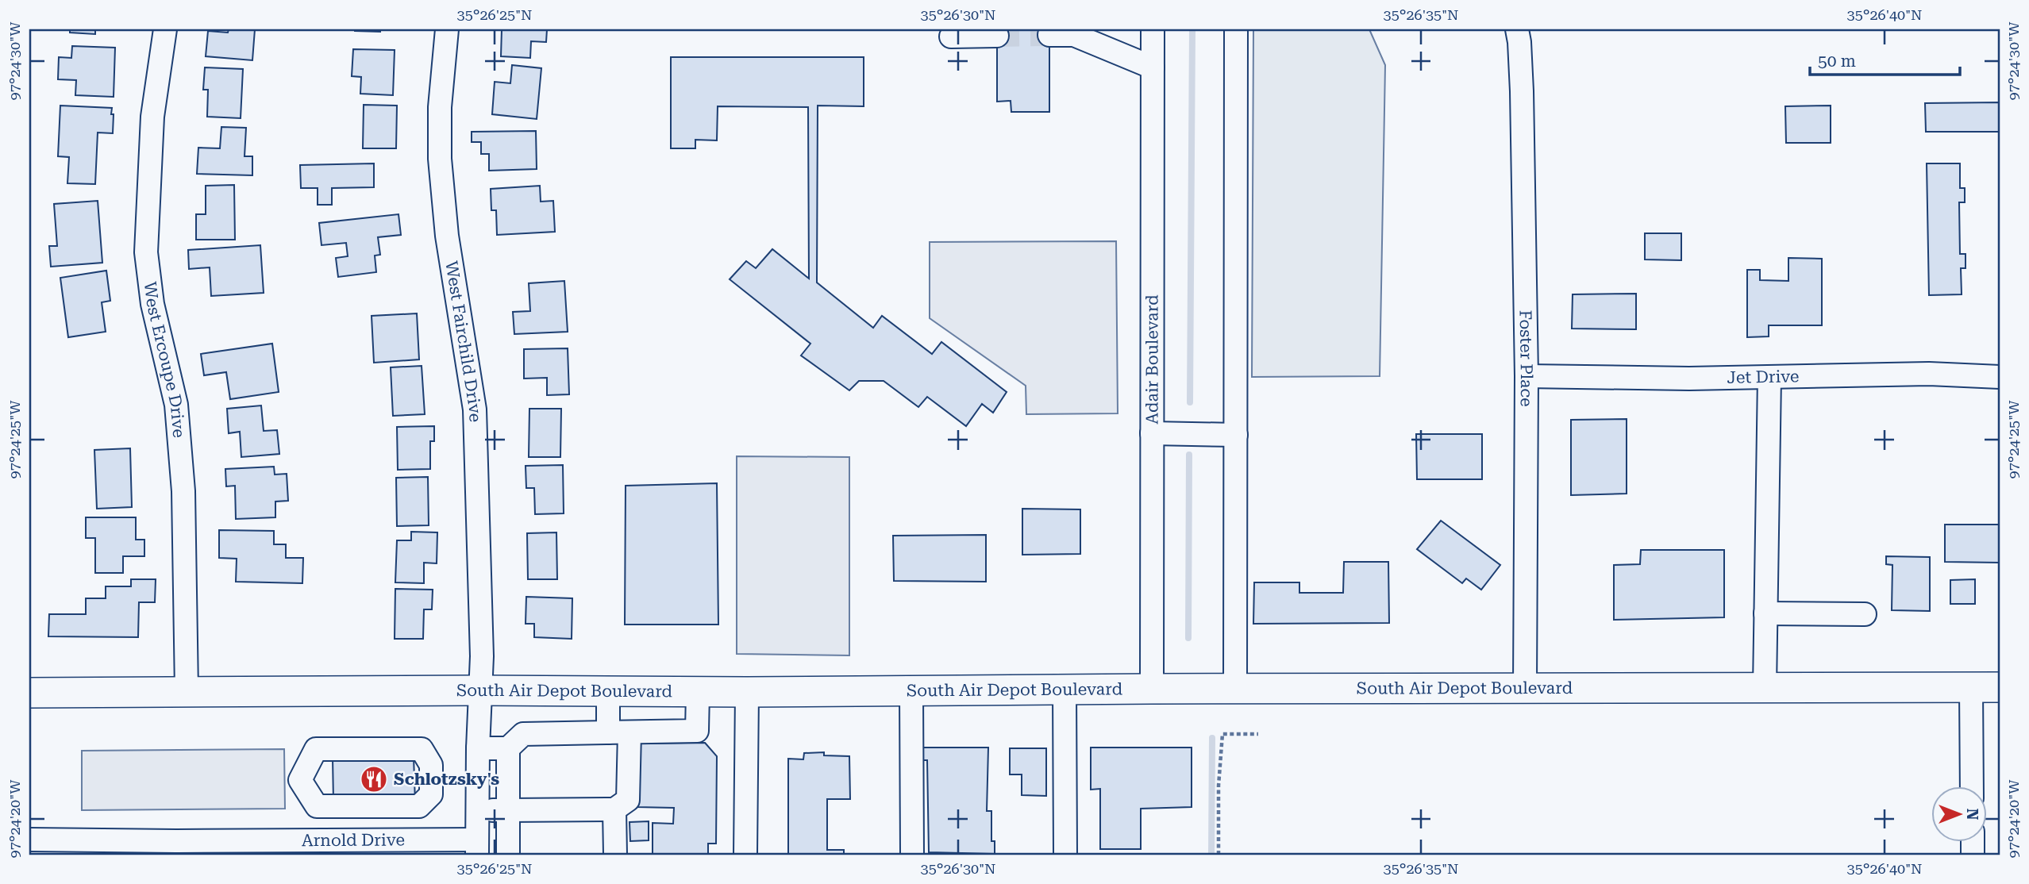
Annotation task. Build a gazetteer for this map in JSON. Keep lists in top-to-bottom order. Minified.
{"streets":{"main road":["South Air Depot Boulevard"],"street":["West Fairchild Drive","Foster Place","West Ercoupe Drive","Adair Boulevard","Jet Drive","Arnold Drive"]},"crossings":[["West Fairchild Drive","South Air Depot Boulevard"],["West Fairchild Drive","Arnold Drive"],["Foster Place","Jet Drive"],["Foster Place","South Air Depot Boulevard"],["West Ercoupe Drive","South Air Depot Boulevard"],["Adair Boulevard","South Air Depot Boulevard"]],"places":{"restaurant":["Schlotzsky's"]},"scale_bar":"50 m","north":"right","coordinates":["35°26'25\"N","35°26'30\"N","35°26'35\"N","35°26'40\"N","97°24'30\"W","97°24'25\"W","97°24'20\"W"]}
